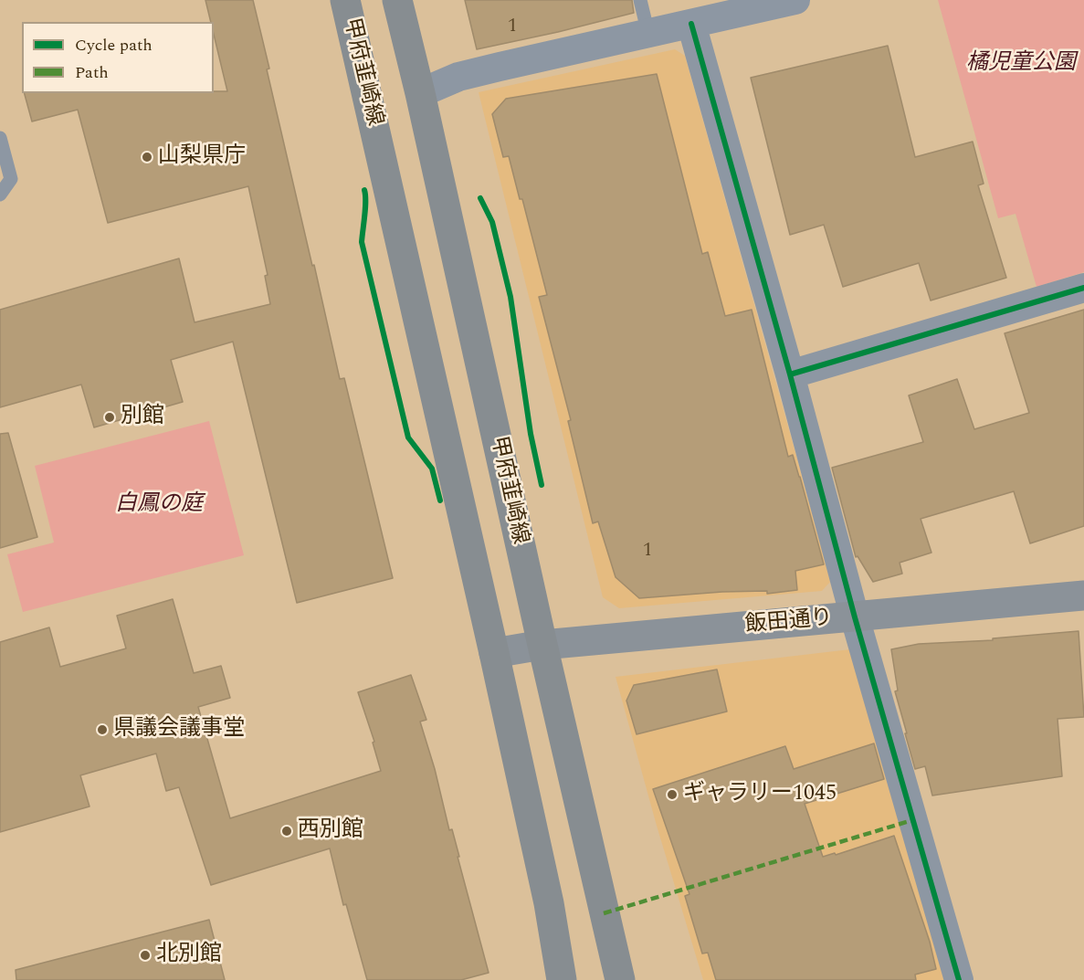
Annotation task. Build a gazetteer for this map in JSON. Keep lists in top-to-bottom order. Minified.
{"streets":{"main road":["甲府韮崎線","飯田通り"]},"crossings":[["甲府韮崎線","飯田通り"]],"parks":["橘児童公園","白鳳の庭"],"places":["山梨県庁","別館","県議会議事堂","ギャラリー1045","西別館","北別館"],"house_numbers":["1","1"],"legend":["Cycle path","Path"]}
